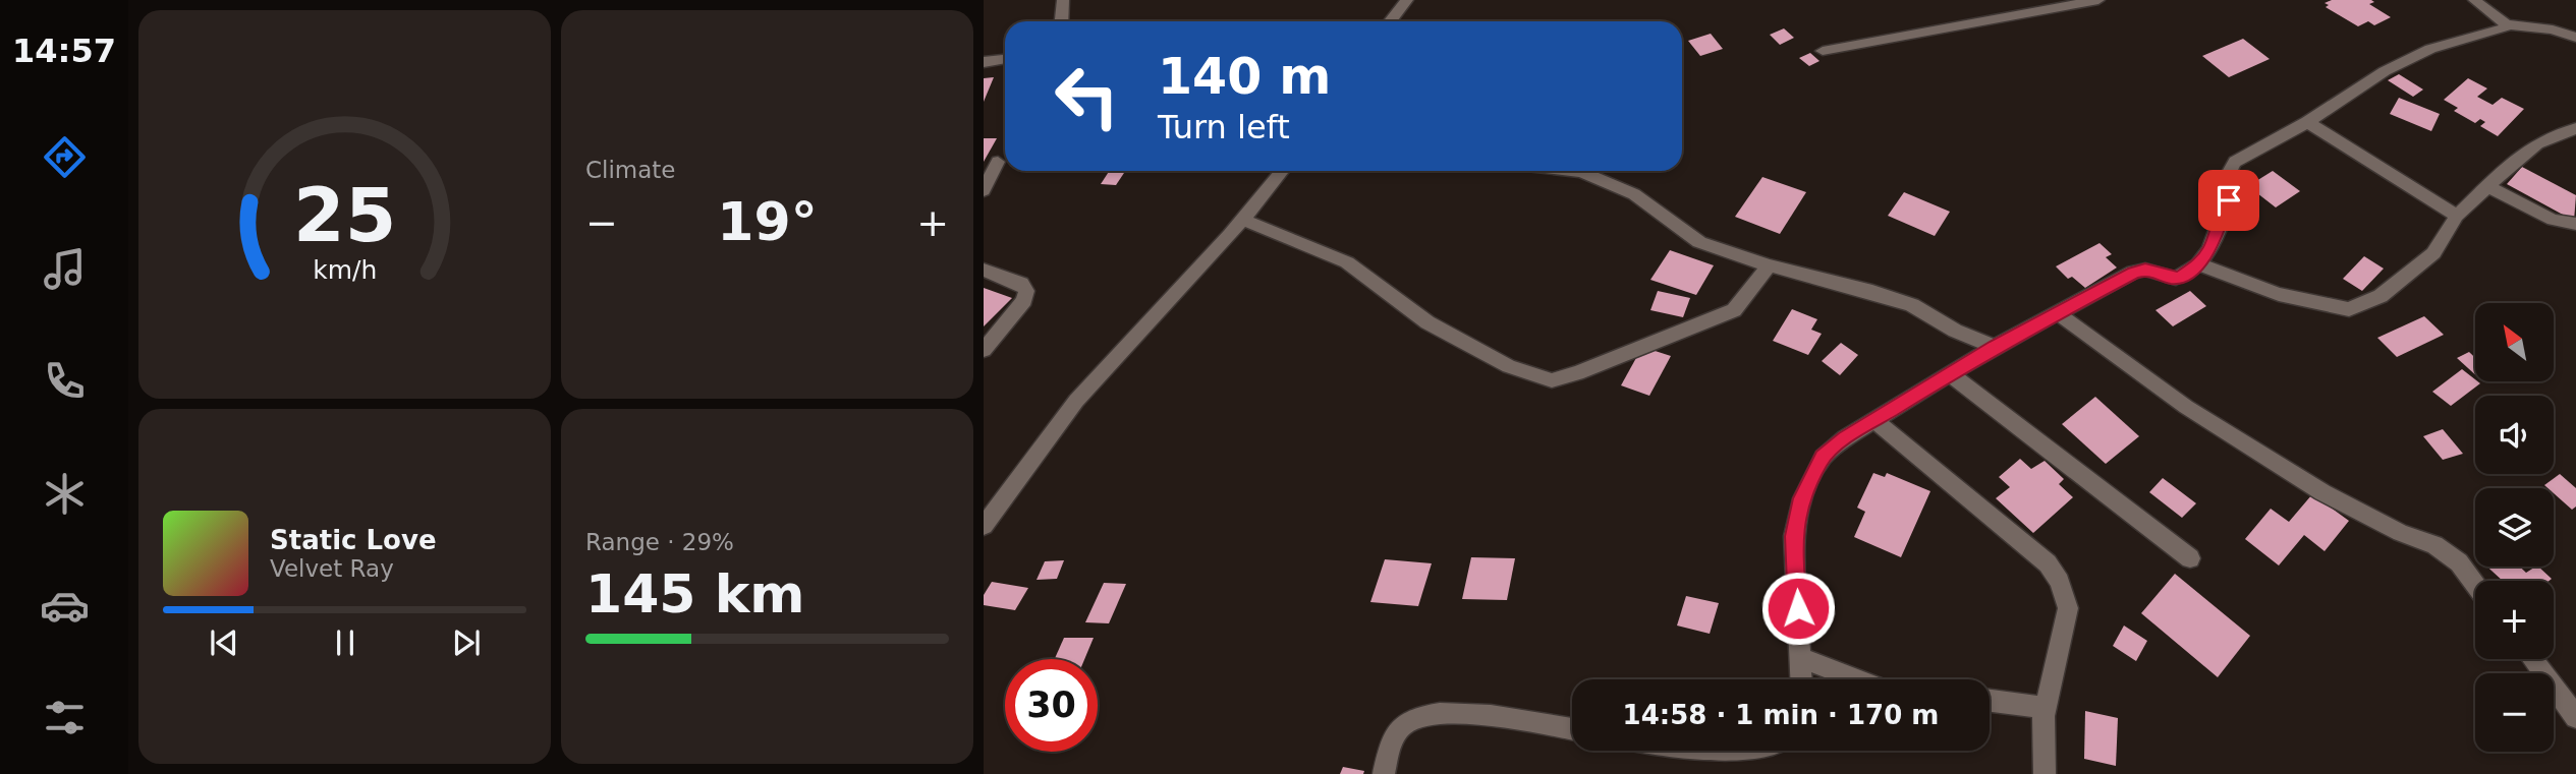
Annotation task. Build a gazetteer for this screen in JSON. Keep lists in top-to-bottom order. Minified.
{"north":"top left","page":{"tabs":"14:57","tile":["Climate",["Range · 29%","145 km"]],"turn":["140 m","Turn left"],"heat":["−","19°","+"],"map_buttons":["+","−"],"song":["Static Love","Velvet Ray"],"limit":"30","trip":"14:58 · 1 min · 170 m","gauge":["25","km/h"]}}
